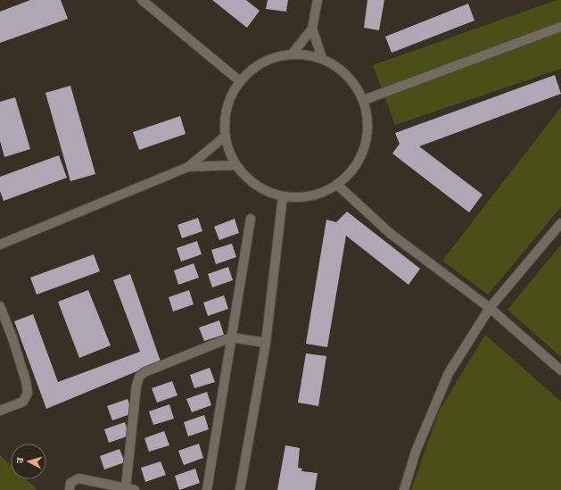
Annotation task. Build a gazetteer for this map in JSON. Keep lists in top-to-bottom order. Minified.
{"north":"left"}
